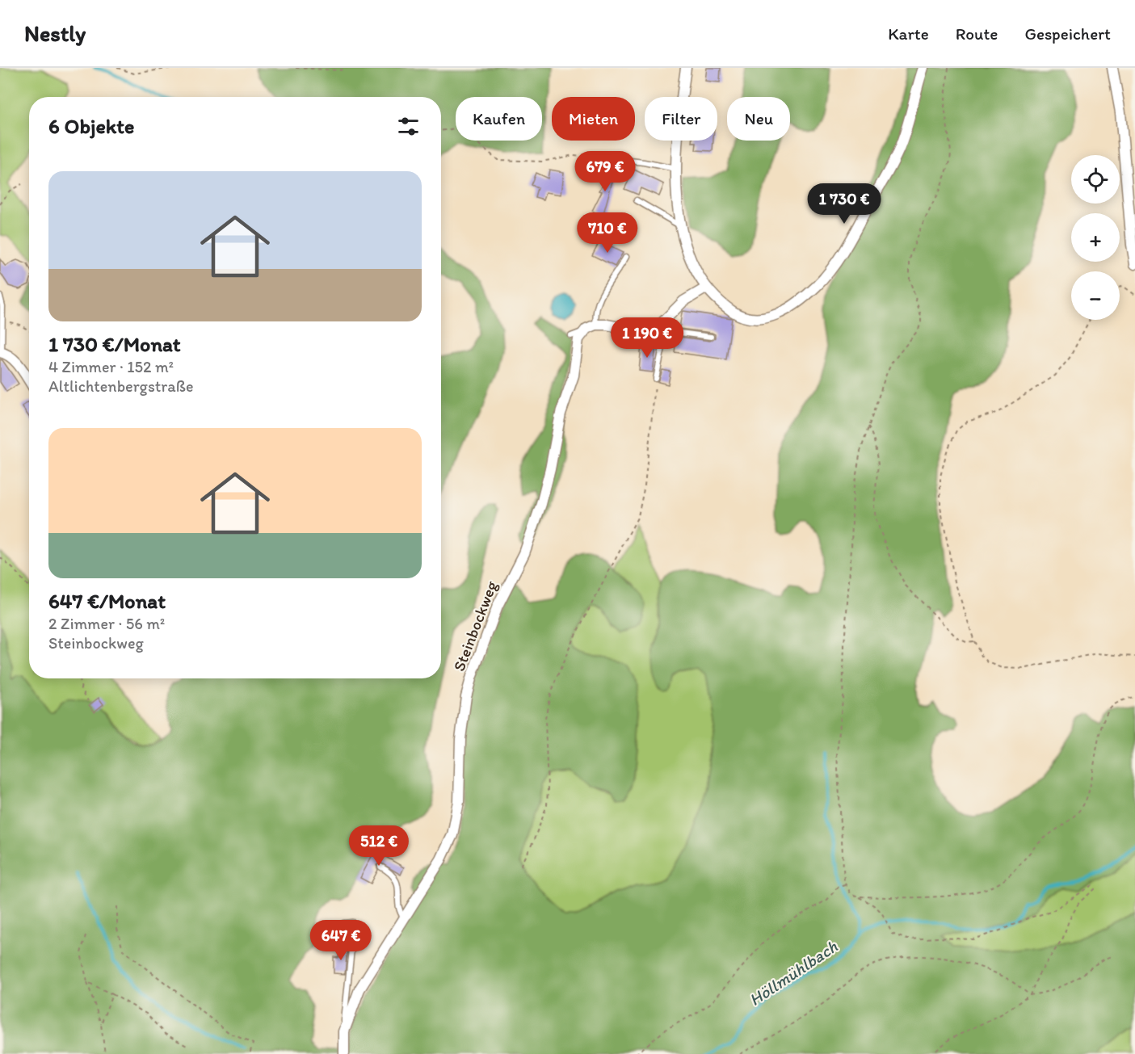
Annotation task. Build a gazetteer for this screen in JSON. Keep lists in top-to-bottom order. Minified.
{"streets":{"street":["Steinbockweg"]},"water":["Höllmühlbach"],"page":{"header":"Nestly","nav":["Karte","Route","Gespeichert"],"chip":["Kaufen","Mieten","Filter","Neu"],"heading":"6 Objekte","price":["679 €","1 730 €","710 €","1 190 €","512 €","647 €"],"map_buttons":["+","−"],"list":[{"name":"1 730 €/Monat","note":"4 Zimmer · 152 m² · Altlichtenbergstraße"},{"name":"647 €/Monat","note":"2 Zimmer · 56 m² · Steinbockweg"}]}}
